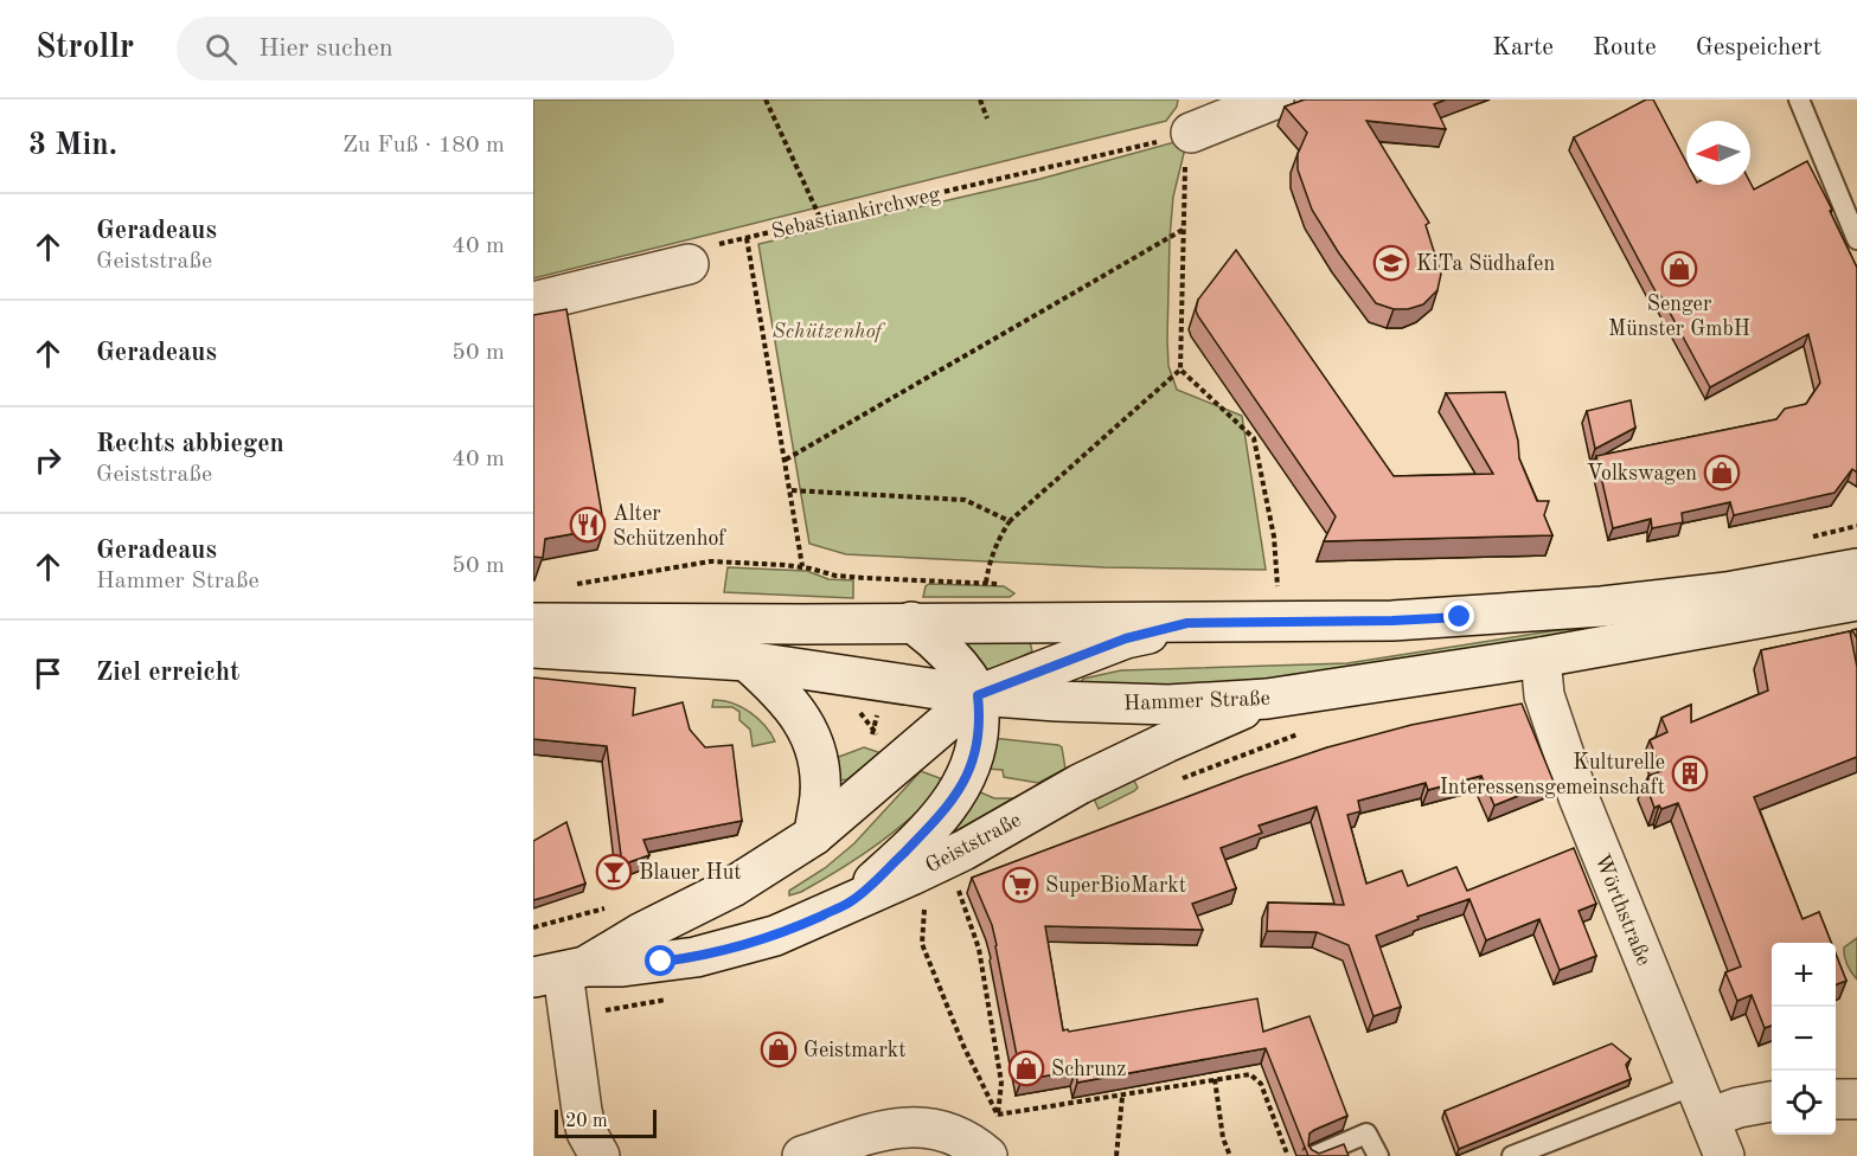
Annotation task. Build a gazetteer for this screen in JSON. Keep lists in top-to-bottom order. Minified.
{"streets":{"street":["Hammer Straße","Geiststraße","Wörthstraße"],"path":["Sebastiankirchweg"]},"crossings":[["Hammer Straße","Geiststraße"],["Hammer Straße","Wörthstraße"]],"parks":["Schützenhof"],"places":{"school or university":["KiTa Südhafen"],"shop":["Senger Münster GmbH","Volkswagen","Geistmarkt","Schrunz"],"restaurant":["Alter Schützenhof"],"building":["Kulturelle Interessensgemeinschaft"],"bar":["Blauer Hut"],"supermarket":["SuperBioMarkt"]},"scale_bar":"20 m","north":"left","page":{"header":"Strollr","search":"Hier suchen","nav":["Karte","Route","Gespeichert"],"heading":["3 Min.","Zu Fuß · 180 m"],"list":[["Geradeaus","Geiststraße","40 m"],["Geradeaus","50 m"],["Rechts abbiegen","Geiststraße","40 m"],["Geradeaus","Hammer Straße","50 m"],"Ziel erreicht"],"map_buttons":["+","−"],"scale":"20 m"}}
